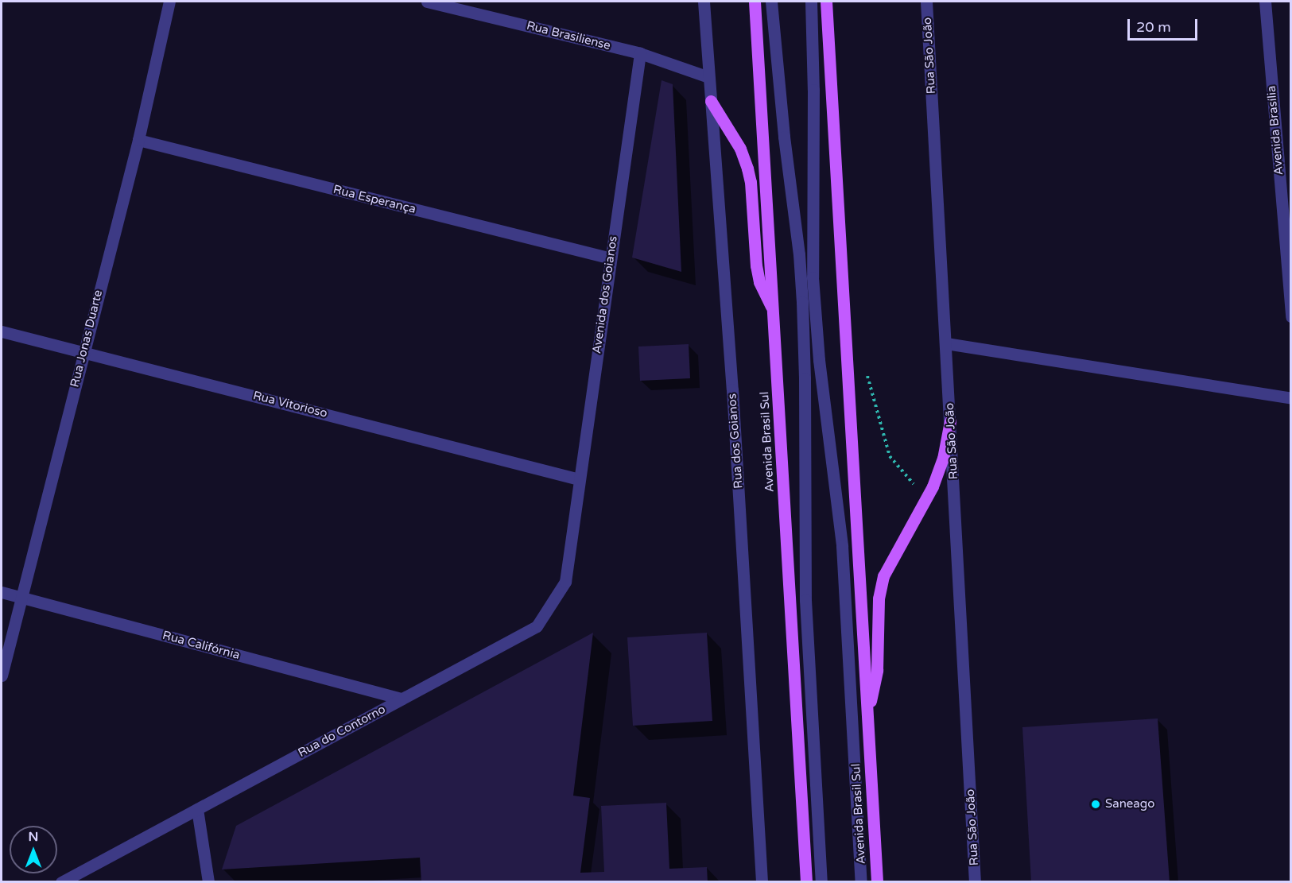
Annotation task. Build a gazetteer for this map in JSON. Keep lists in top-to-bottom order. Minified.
{"streets":{"main road":["Avenida Brasil Sul"],"street":["Rua Brasiliense","Rua São João","Avenida Brasília","Rua Esperança","Avenida dos Goianos","Rua Jonas Duarte","Rua Vitorioso","Rua dos Goianos","Rua Califórnia","Rua do Contorno"]},"crossings":[["Rua Brasiliense","Avenida dos Goianos"],["Rua Brasiliense","Rua dos Goianos"],["Rua Esperança","Avenida dos Goianos"],["Rua Esperança","Rua Jonas Duarte"],["Avenida dos Goianos","Rua Vitorioso"],["Avenida dos Goianos","Rua do Contorno"],["Rua Jonas Duarte","Rua Vitorioso"],["Rua Jonas Duarte","Rua Califórnia"],["Rua Califórnia","Rua do Contorno"]],"places":["Saneago"],"scale_bar":"20 m","north":"top"}
